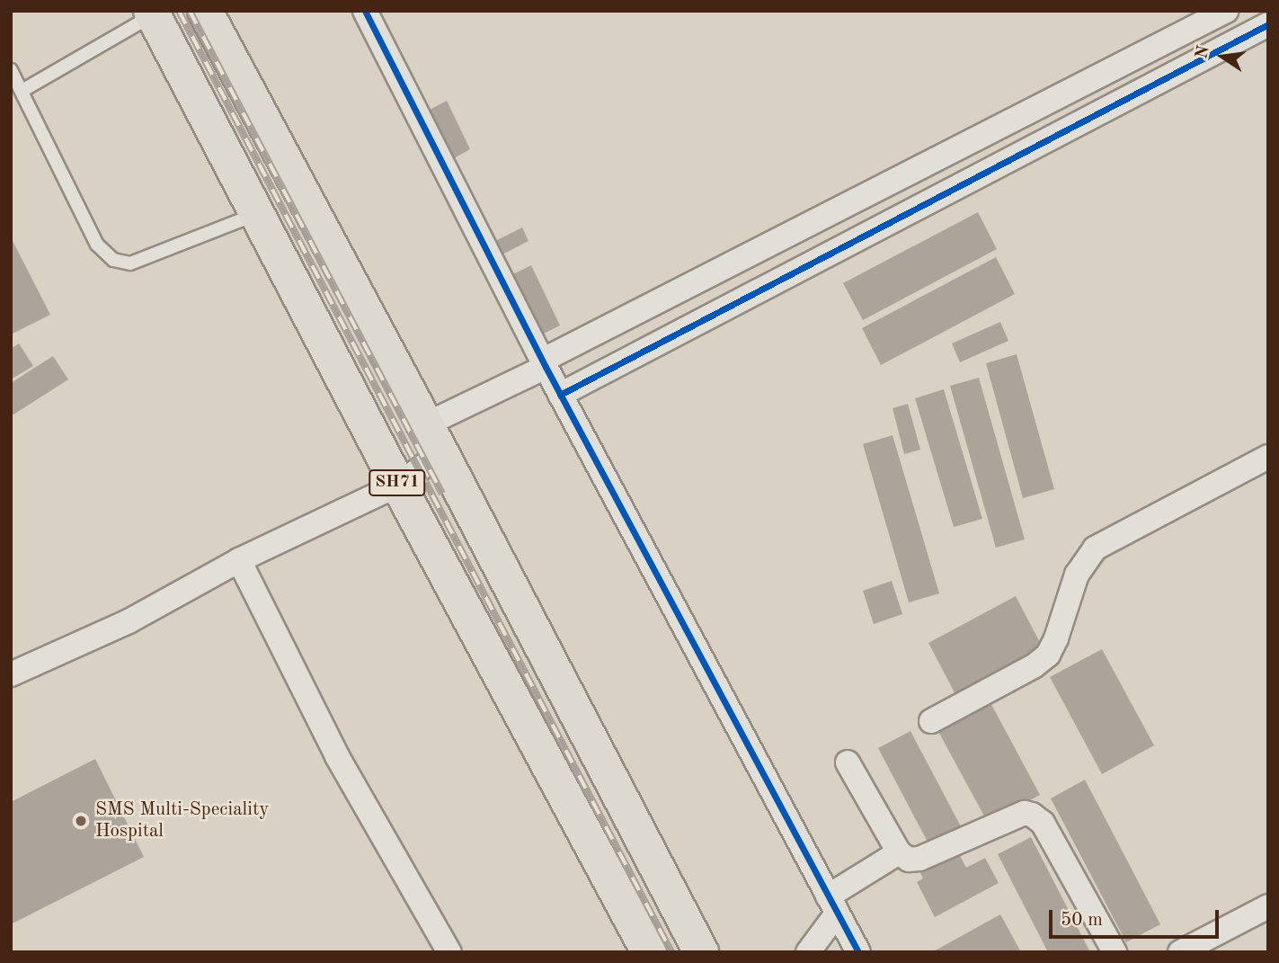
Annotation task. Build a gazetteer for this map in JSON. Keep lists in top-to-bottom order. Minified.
{"streets":{"main road":["SH71"]},"places":["SMS Multi-Speciality Hospital"],"scale_bar":"50 m","north":"left"}
